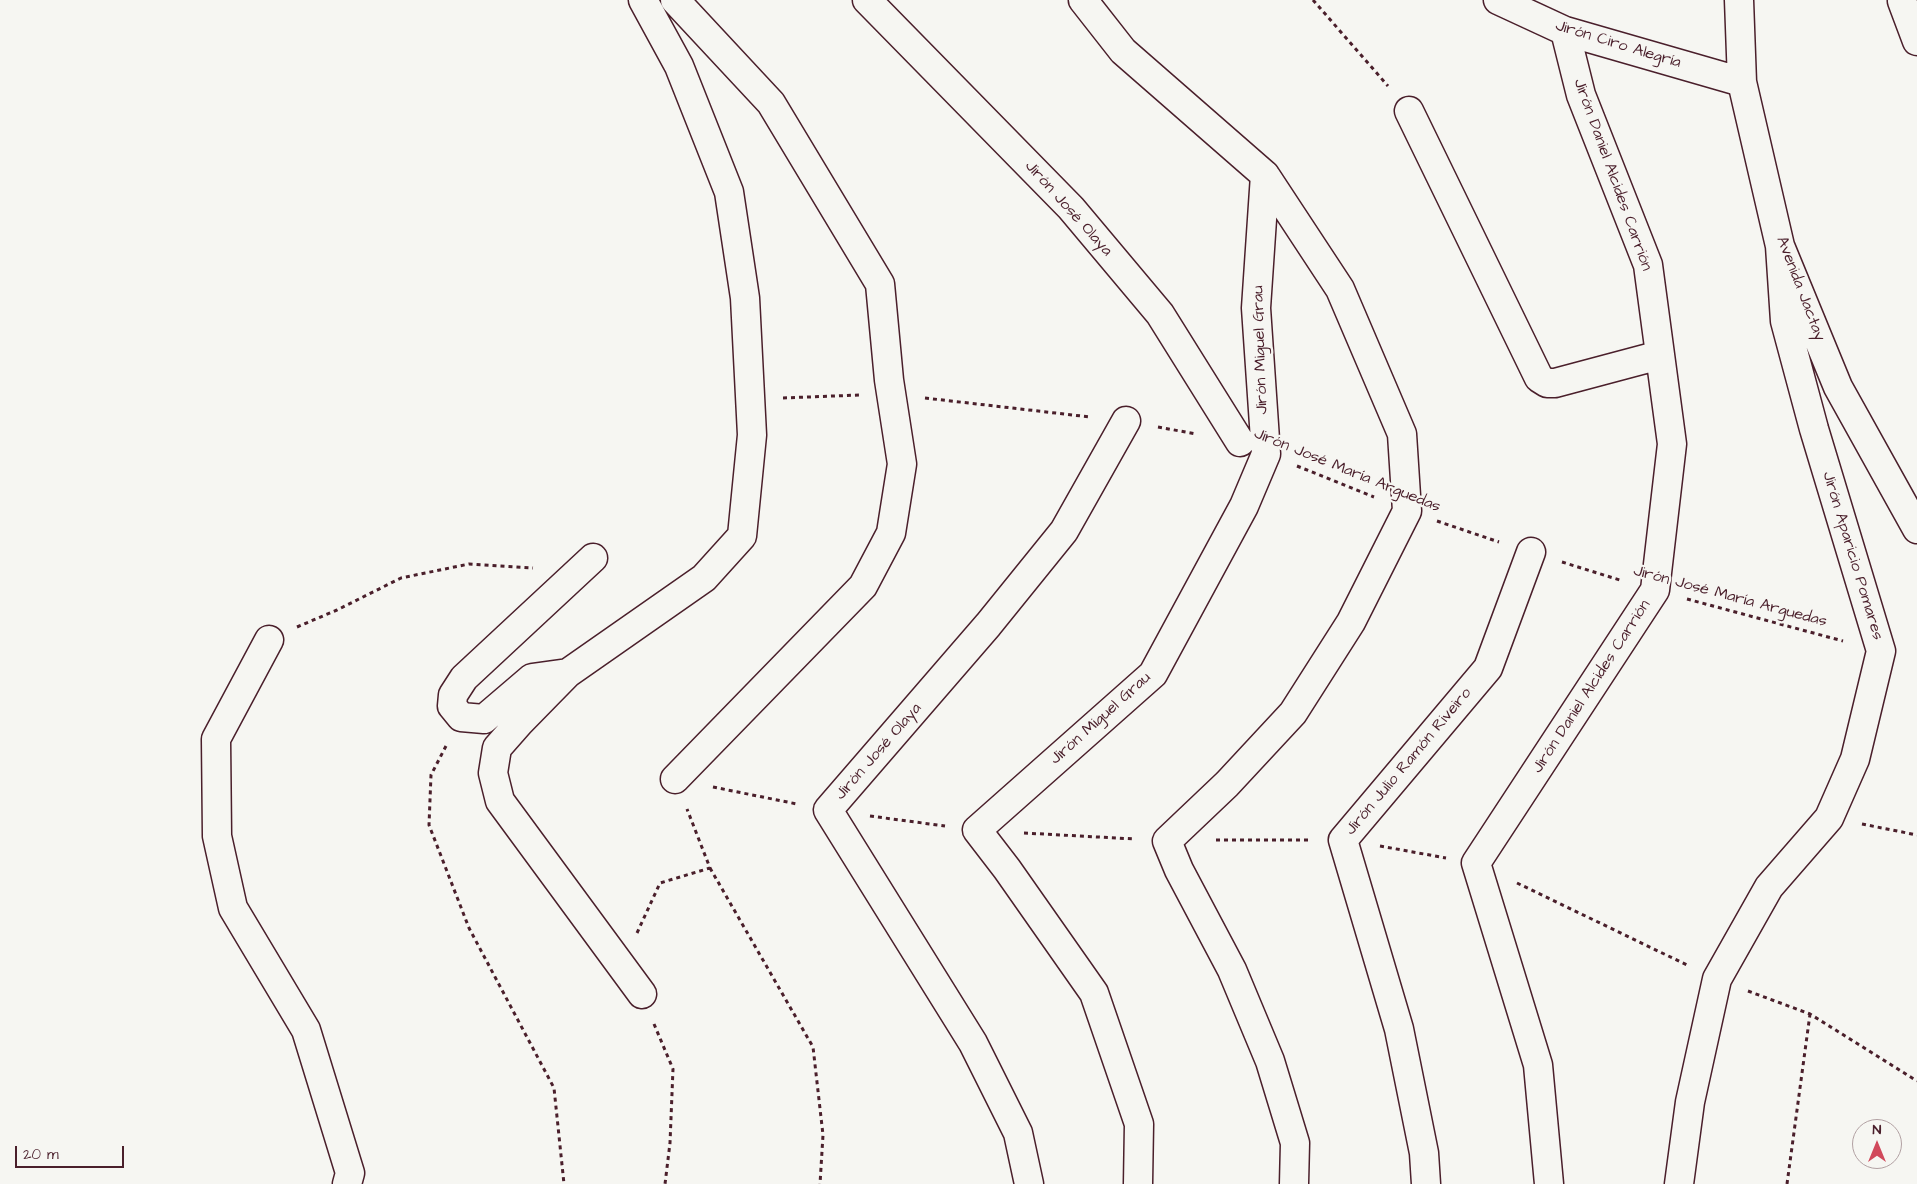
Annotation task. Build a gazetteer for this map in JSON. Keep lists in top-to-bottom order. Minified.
{"streets":{"street":["Jirón Ciro Alegría","Jirón Daniel Alcides Carrión","Jirón José Olaya","Avenida Jactay","Jirón Miguel Grau","Jirón Aparicio Pomares","Jirón Julio Ramón Riveiro"],"path":["Jirón José María Arguedas"]},"crossings":[["Jirón Ciro Alegría","Jirón Daniel Alcides Carrión"],["Jirón Ciro Alegría","Avenida Jactay"],["Jirón Daniel Alcides Carrión","Jirón José María Arguedas"],["Jirón José Olaya","Jirón José María Arguedas"],["Avenida Jactay","Jirón Aparicio Pomares"],["Jirón Miguel Grau","Jirón José María Arguedas"],["Jirón José María Arguedas","Jirón Aparicio Pomares"],["Jirón José María Arguedas","Jirón Julio Ramón Riveiro"]],"scale_bar":"20 m","north":"top"}
